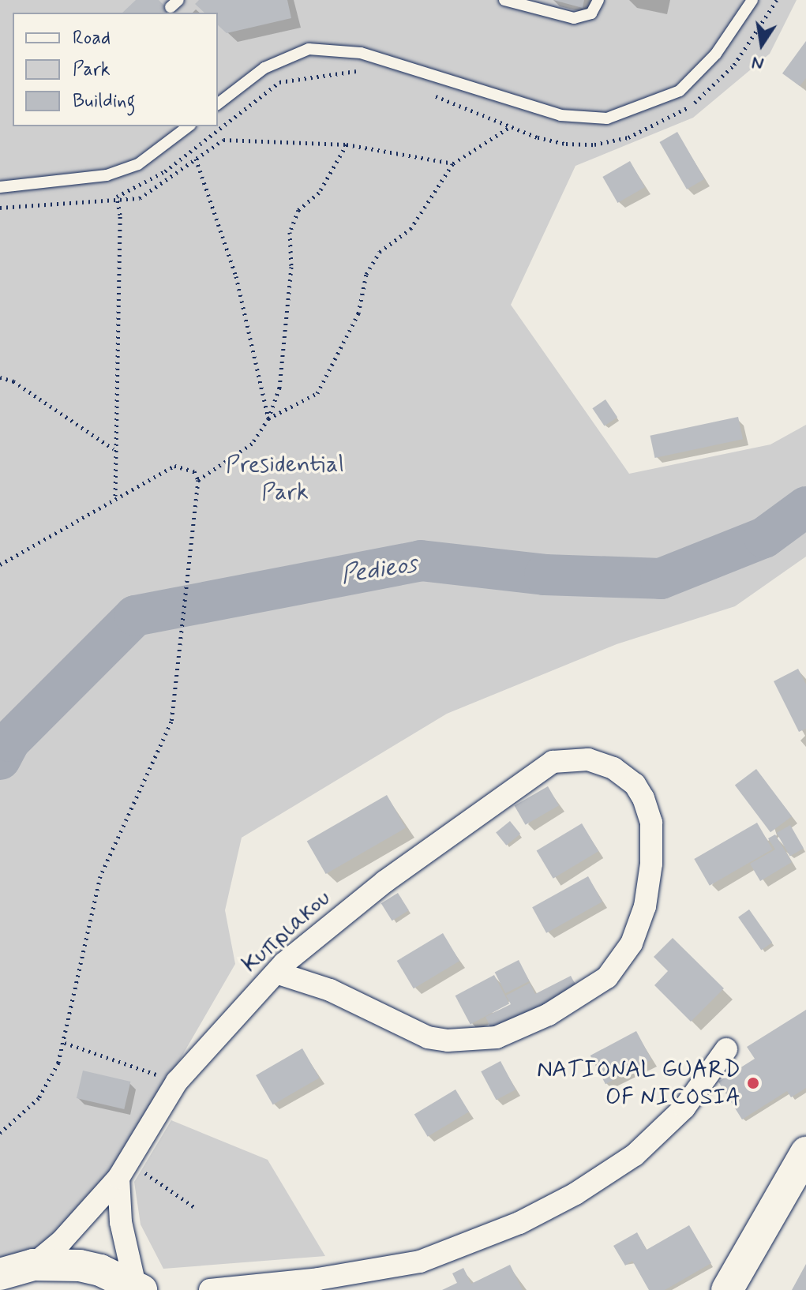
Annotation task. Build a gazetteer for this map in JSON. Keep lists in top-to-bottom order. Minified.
{"streets":{"street":["Κυπριακου"]},"water":["Pedieos"],"parks":["Presidential Park"],"places":["NATIONAL GUARD OF NICOSIA"],"legend":["Road","Park","Building"],"north":"bottom"}
